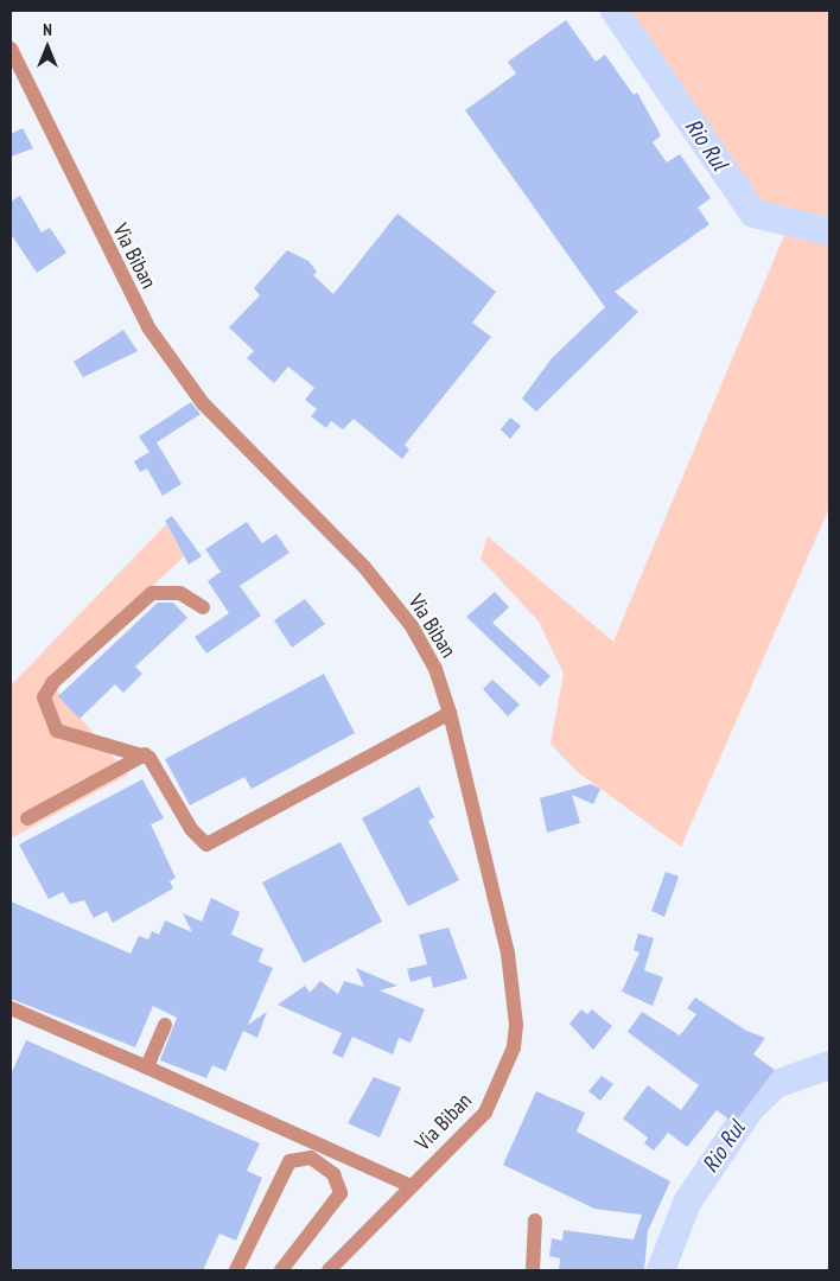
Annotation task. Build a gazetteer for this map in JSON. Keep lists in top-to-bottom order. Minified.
{"streets":{"street":["Via Biban"]},"water":["Rio Rul"],"north":"top"}
